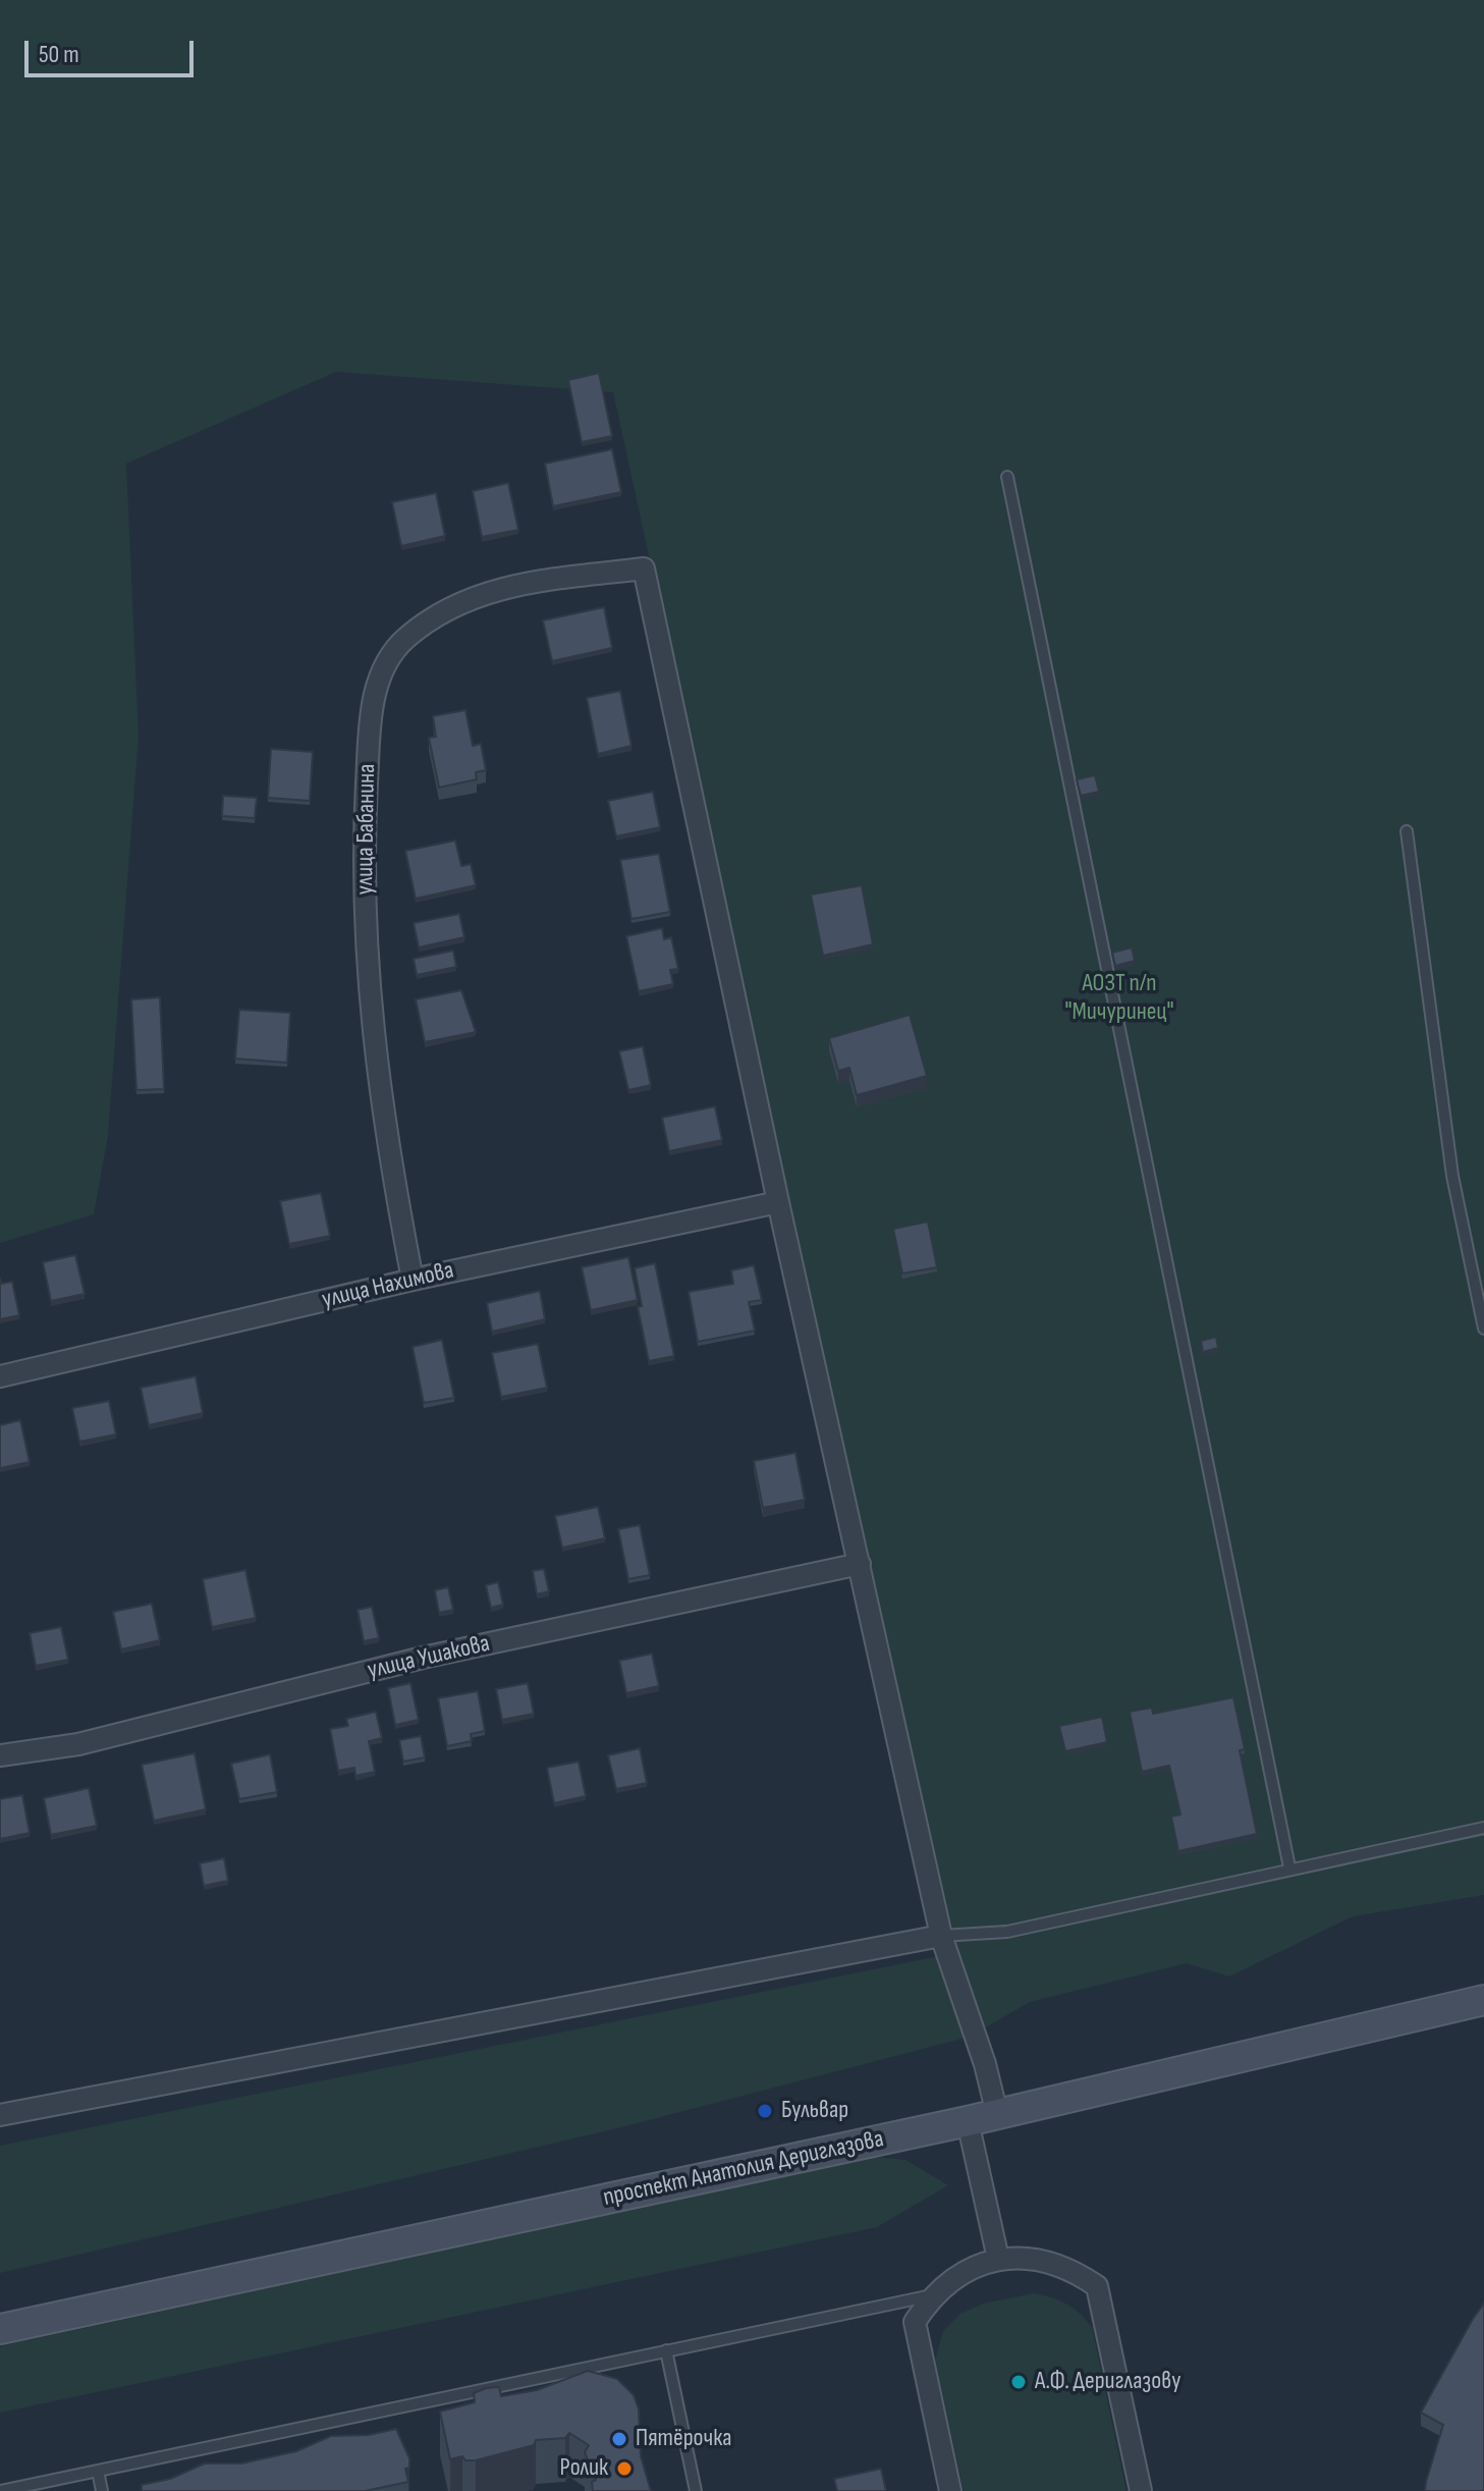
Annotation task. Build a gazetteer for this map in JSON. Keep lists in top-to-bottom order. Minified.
{"streets":{"main road":["проспект Анатолия Дериглазова"],"street":["улица Бабанина","улица Нахимова","улица Ушакова"]},"crossings":[["улица Бабанина","улица Нахимова"]],"parks":["АОЗТ п/п \"Мичуринец\""],"places":["Бульвар","А.Ф. Дериглазову","Пятёрочка","Ролик"],"scale_bar":"50 m"}
